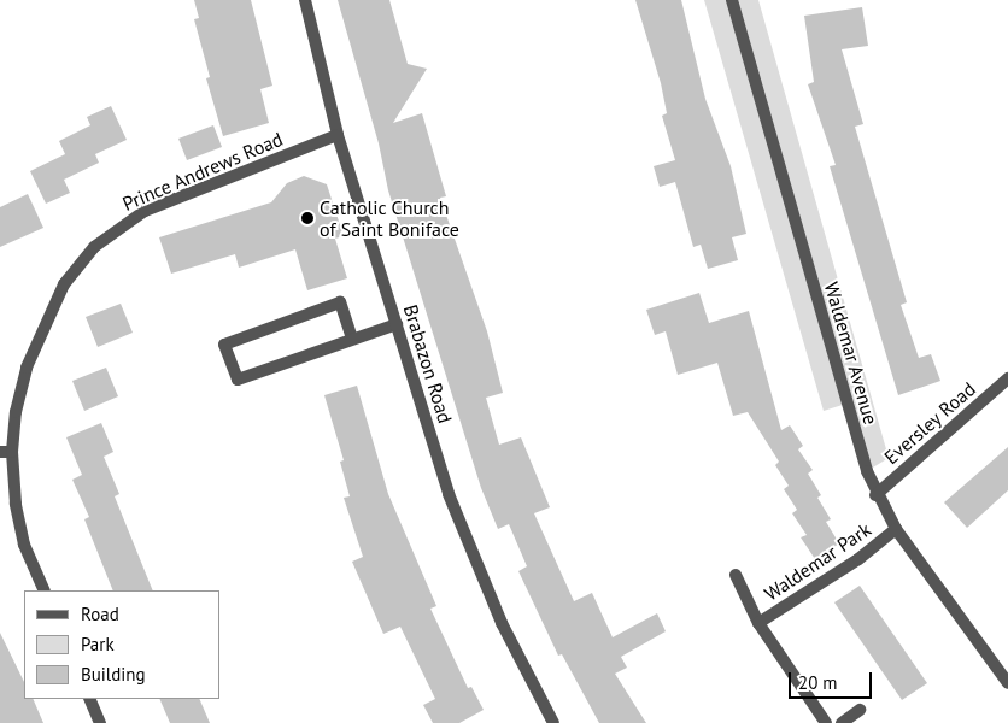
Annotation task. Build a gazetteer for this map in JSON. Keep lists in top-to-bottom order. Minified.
{"streets":{"street":["Prince Andrews Road","Waldemar Avenue","Brabazon Road","Eversley Road","Waldemar Park"]},"crossings":[["Prince Andrews Road","Brabazon Road"],["Waldemar Avenue","Eversley Road"],["Waldemar Avenue","Waldemar Park"]],"places":["Catholic Church of Saint Boniface"],"legend":["Road","Park","Building"],"scale_bar":"20 m"}
